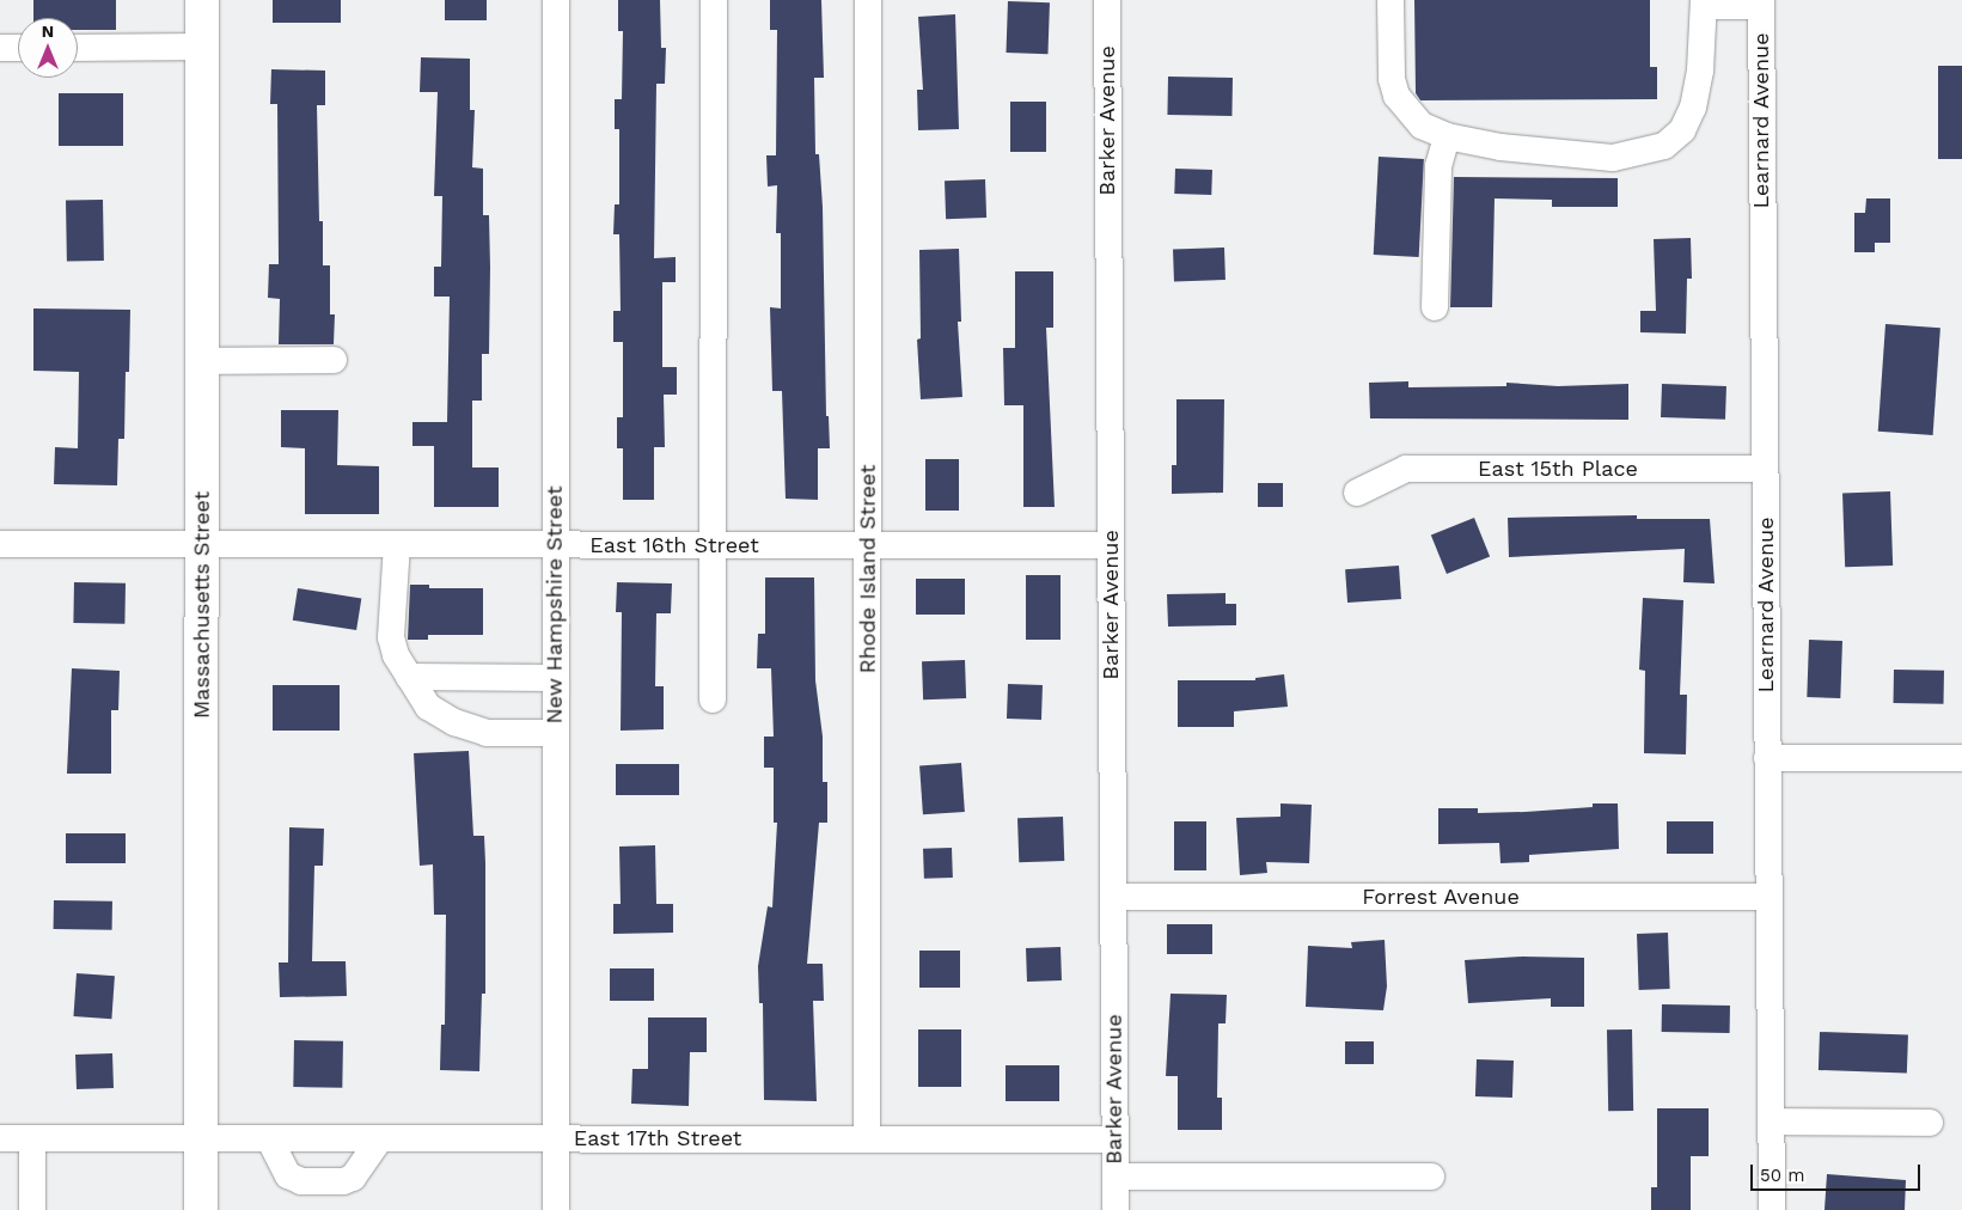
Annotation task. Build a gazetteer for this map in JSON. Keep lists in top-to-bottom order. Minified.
{"streets":{"main road":["Massachusetts Street"],"street":["Barker Avenue","Learnard Avenue","East 15th Place","East 16th Street","Rhode Island Street","New Hampshire Street","Forrest Avenue","East 17th Street"]},"crossings":[["Barker Avenue","East 16th Street"],["Barker Avenue","Forrest Avenue"],["Barker Avenue","East 17th Street"],["Learnard Avenue","East 15th Place"],["Learnard Avenue","Forrest Avenue"],["East 16th Street","Rhode Island Street"],["East 16th Street","Massachusetts Street"],["East 16th Street","New Hampshire Street"],["Rhode Island Street","East 17th Street"],["Massachusetts Street","East 17th Street"],["New Hampshire Street","East 17th Street"]],"scale_bar":"50 m","north":"top"}
